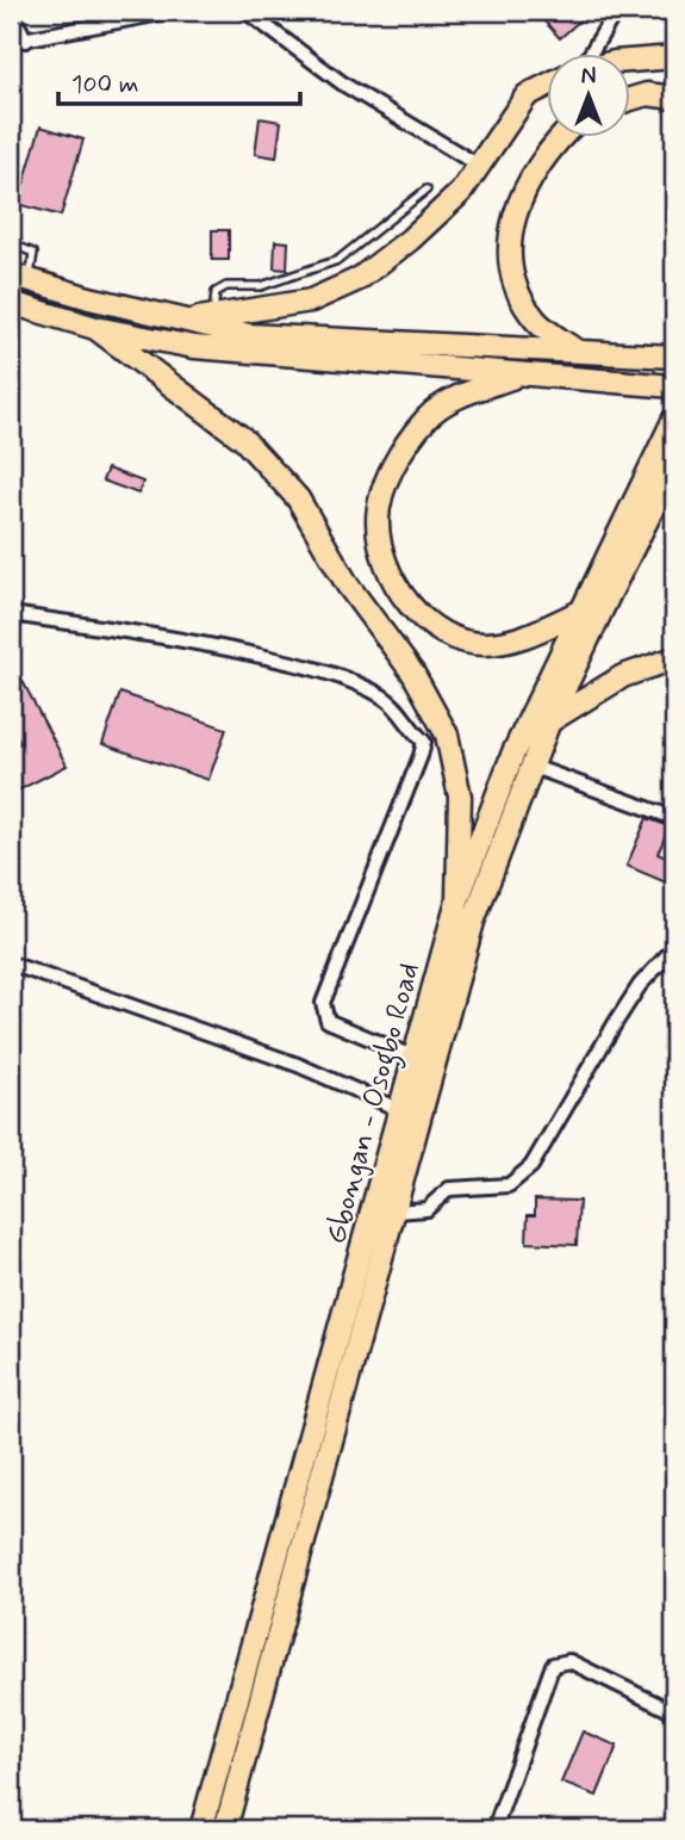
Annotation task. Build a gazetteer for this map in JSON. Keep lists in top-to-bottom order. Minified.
{"streets":{"main road":["Gbongan - Osogbo Road"]},"scale_bar":"100 m","north":"top"}
